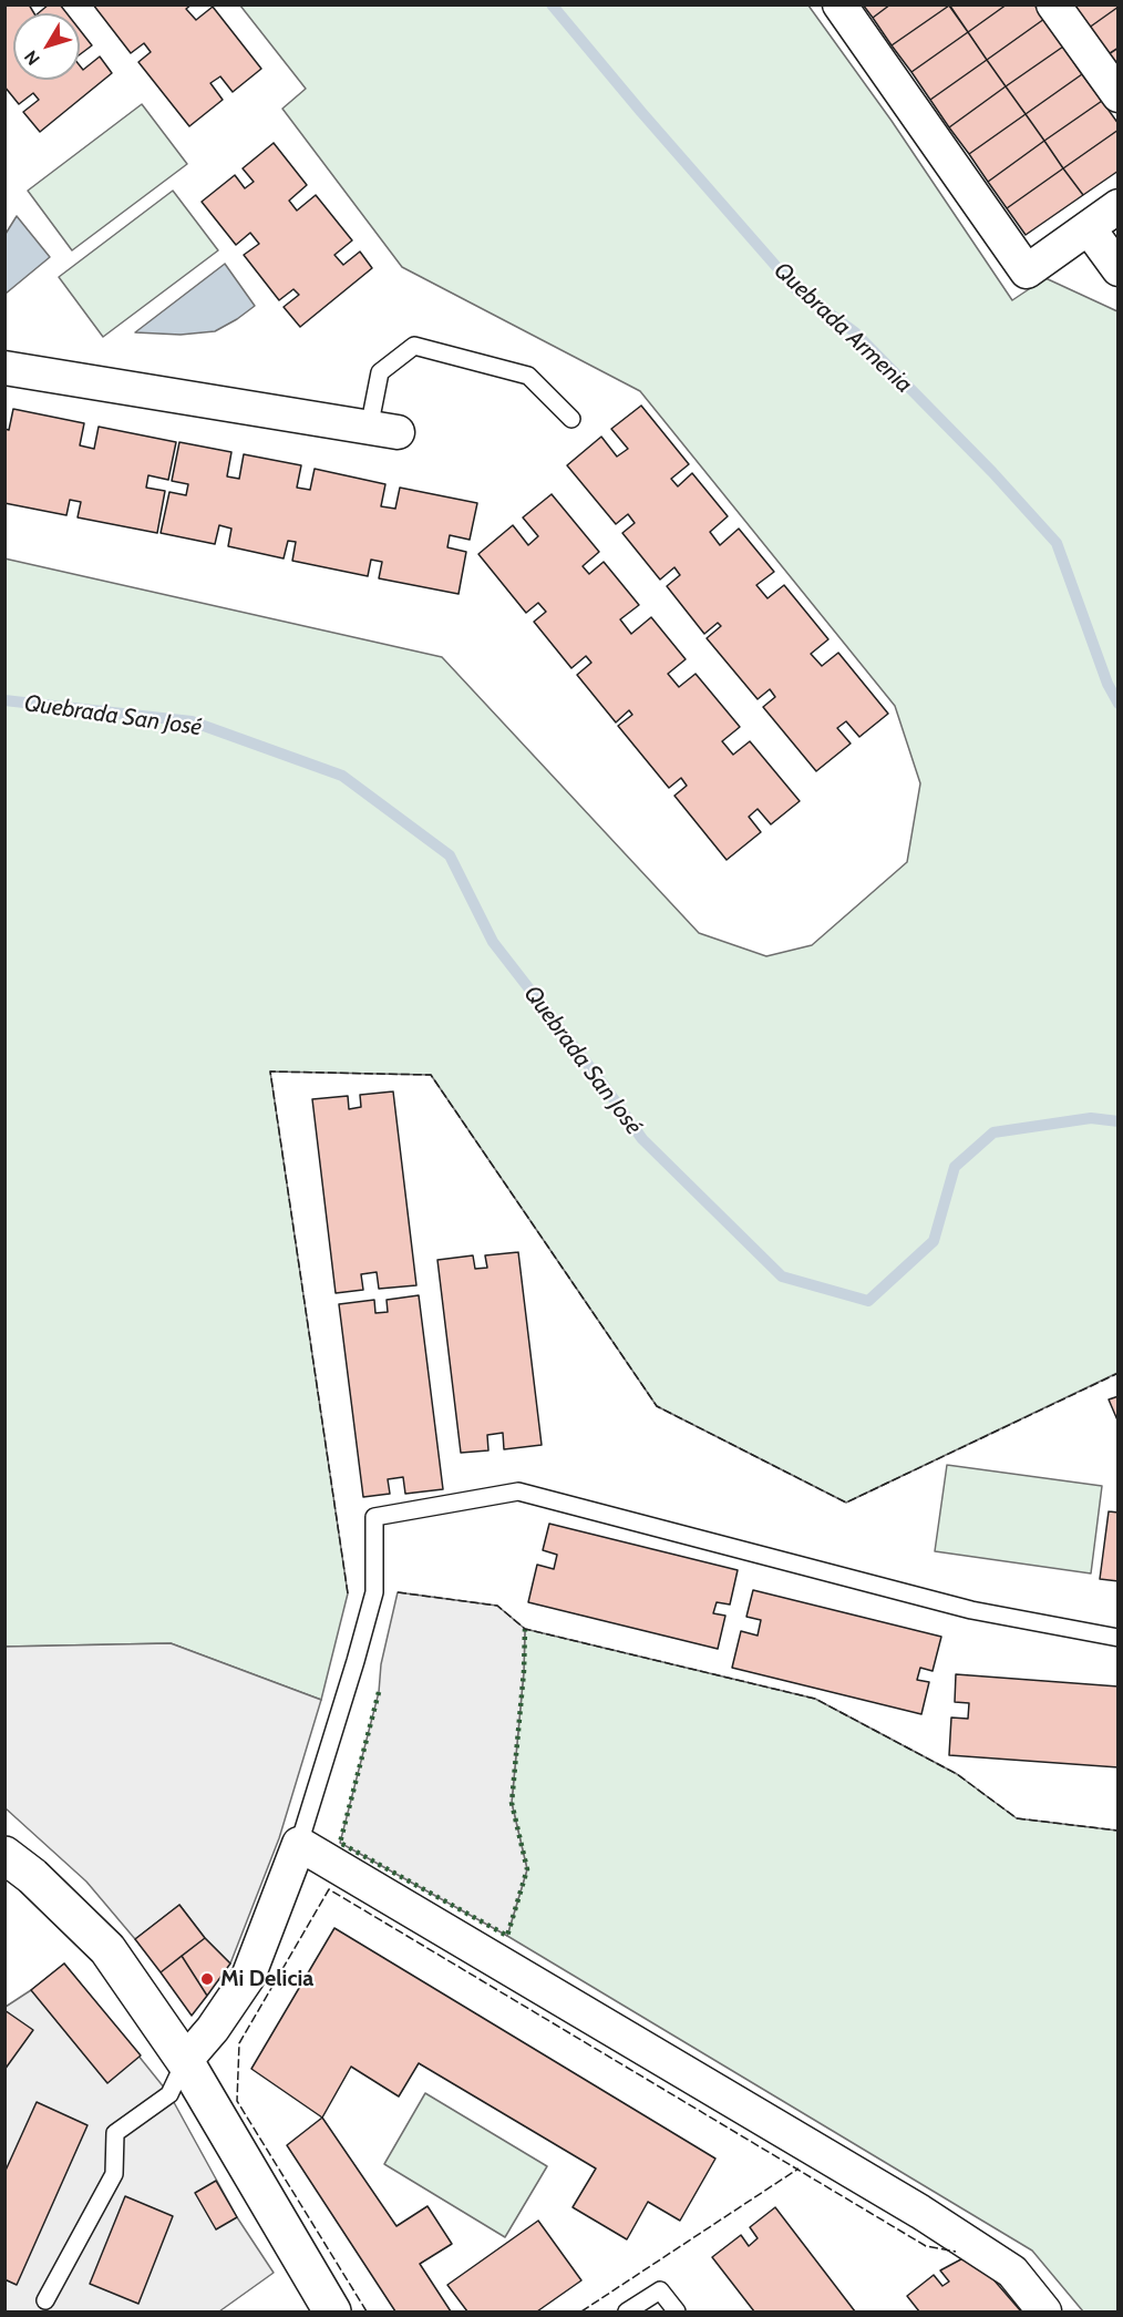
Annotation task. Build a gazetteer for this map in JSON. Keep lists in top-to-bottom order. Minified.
{"water":["Quebrada Armenia","Quebrada San José"],"places":["Mi Delicia"],"north":"bottom left"}
